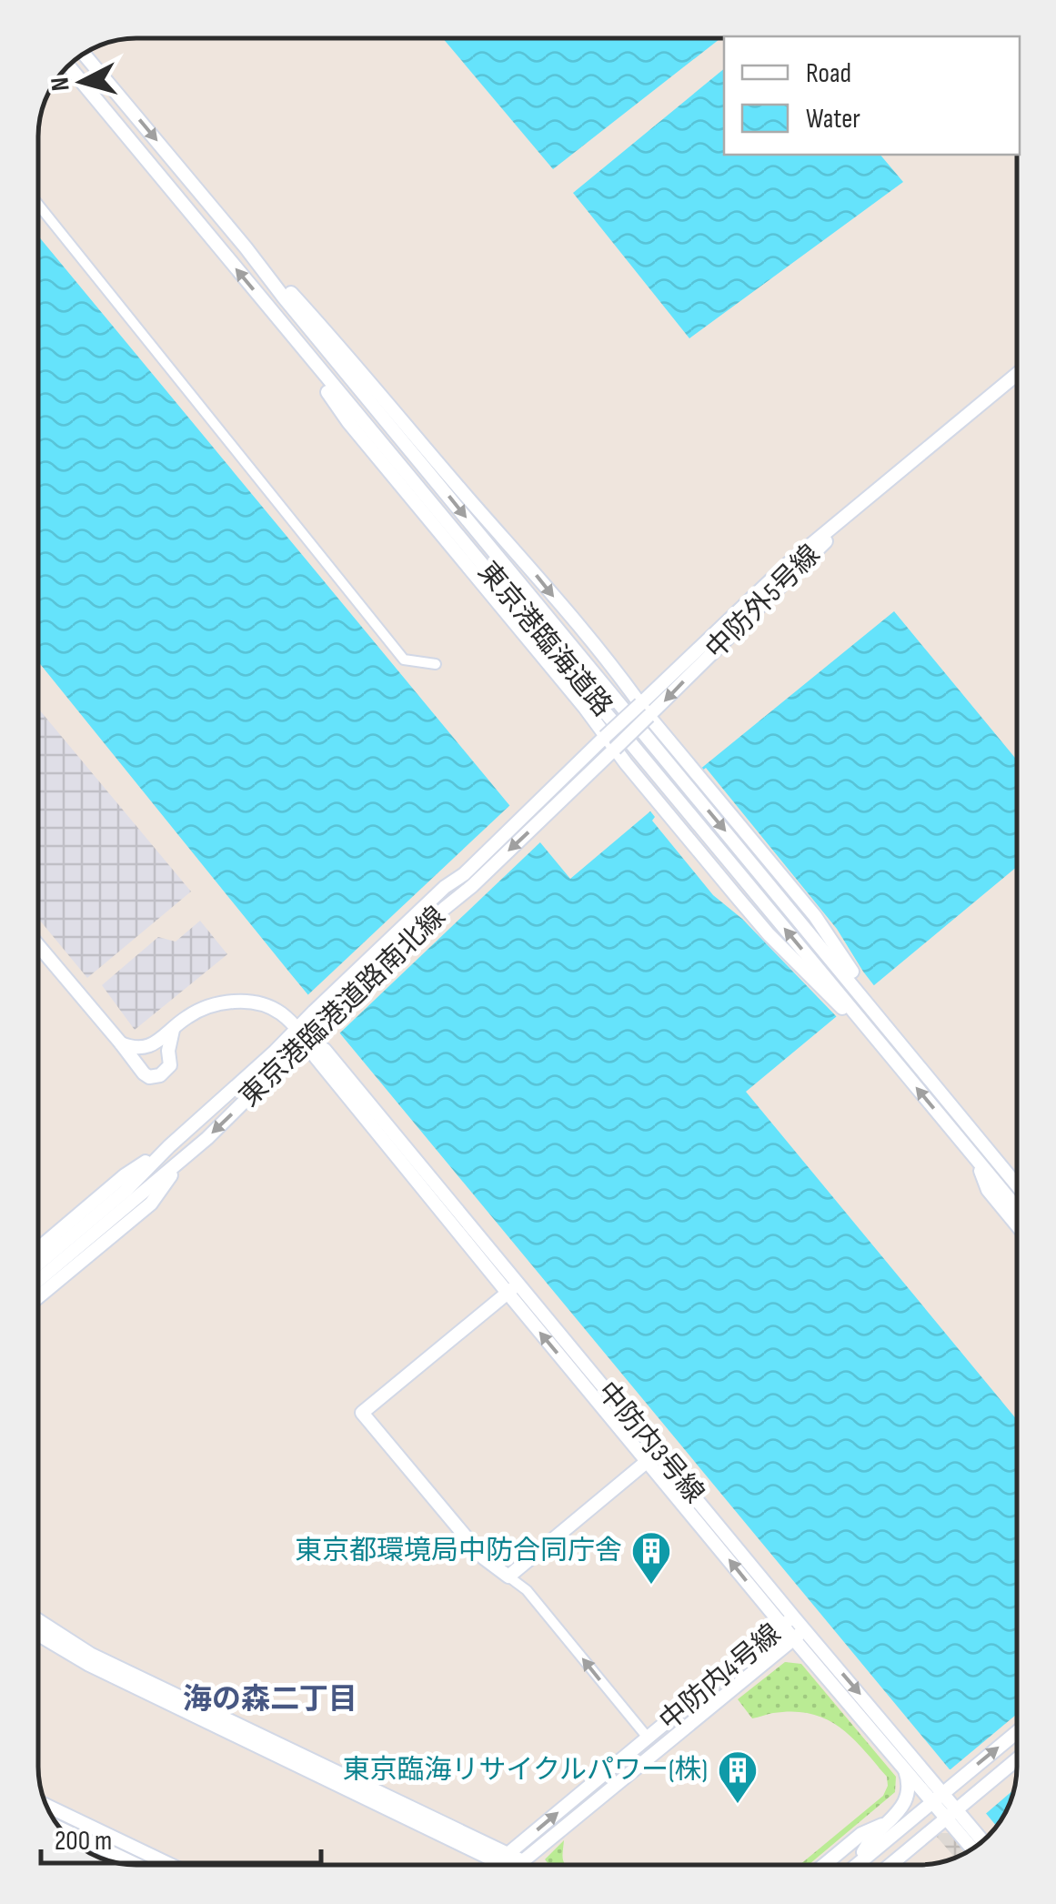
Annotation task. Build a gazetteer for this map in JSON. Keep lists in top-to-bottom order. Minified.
{"streets":{"street":["中防外5号線","東京港臨海道路","東京港臨港道路南北線","中防内3号線","中防内4号線"]},"crossings":[["中防外5号線","東京港臨港道路南北線"],["東京港臨港道路南北線","中防内3号線"],["中防内3号線","中防内4号線"]],"districts":["海の森二丁目"],"places":{"building":["東京都環境局中防合同庁舎","東京臨海リサイクルパワー(株)"]},"legend":["Road","Water"],"scale_bar":"200 m","north":"left"}
